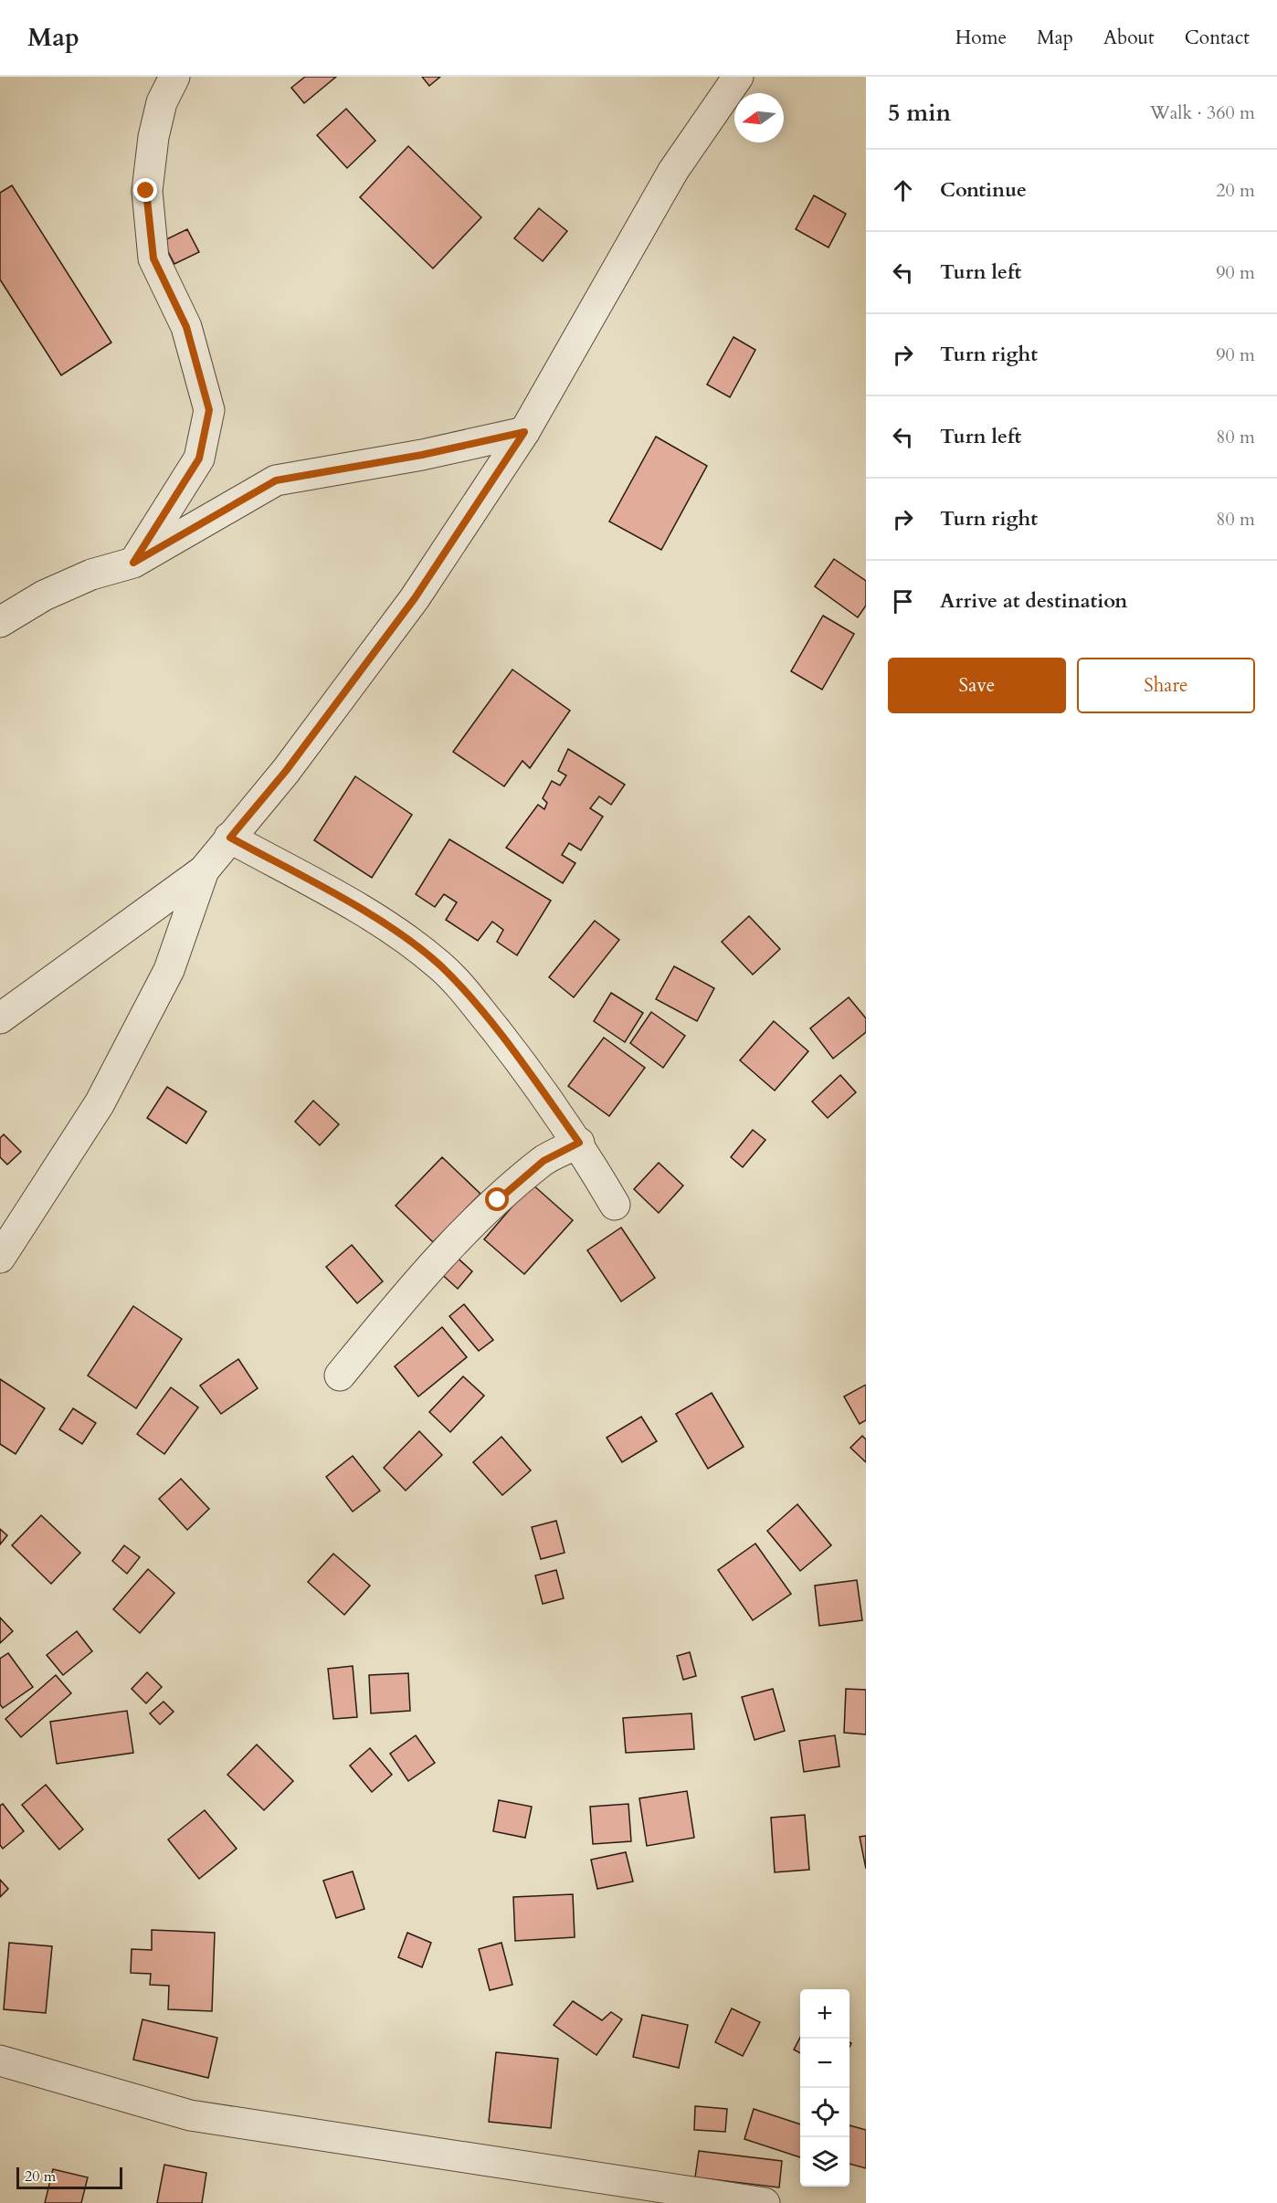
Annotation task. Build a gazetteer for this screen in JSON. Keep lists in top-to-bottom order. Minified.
{"scale_bar":"20 m","north":"left","page":{"header":"Map","nav":["Home","Map","About","Contact"],"heading":["5 min","Walk · 360 m"],"list":[["Continue","20 m"],["Turn left","90 m"],["Turn right","90 m"],["Turn left","80 m"],["Turn right","80 m"],"Arrive at destination"],"buttons":["Save","Share"],"map_buttons":["+","−"],"scale":"20 m"}}
